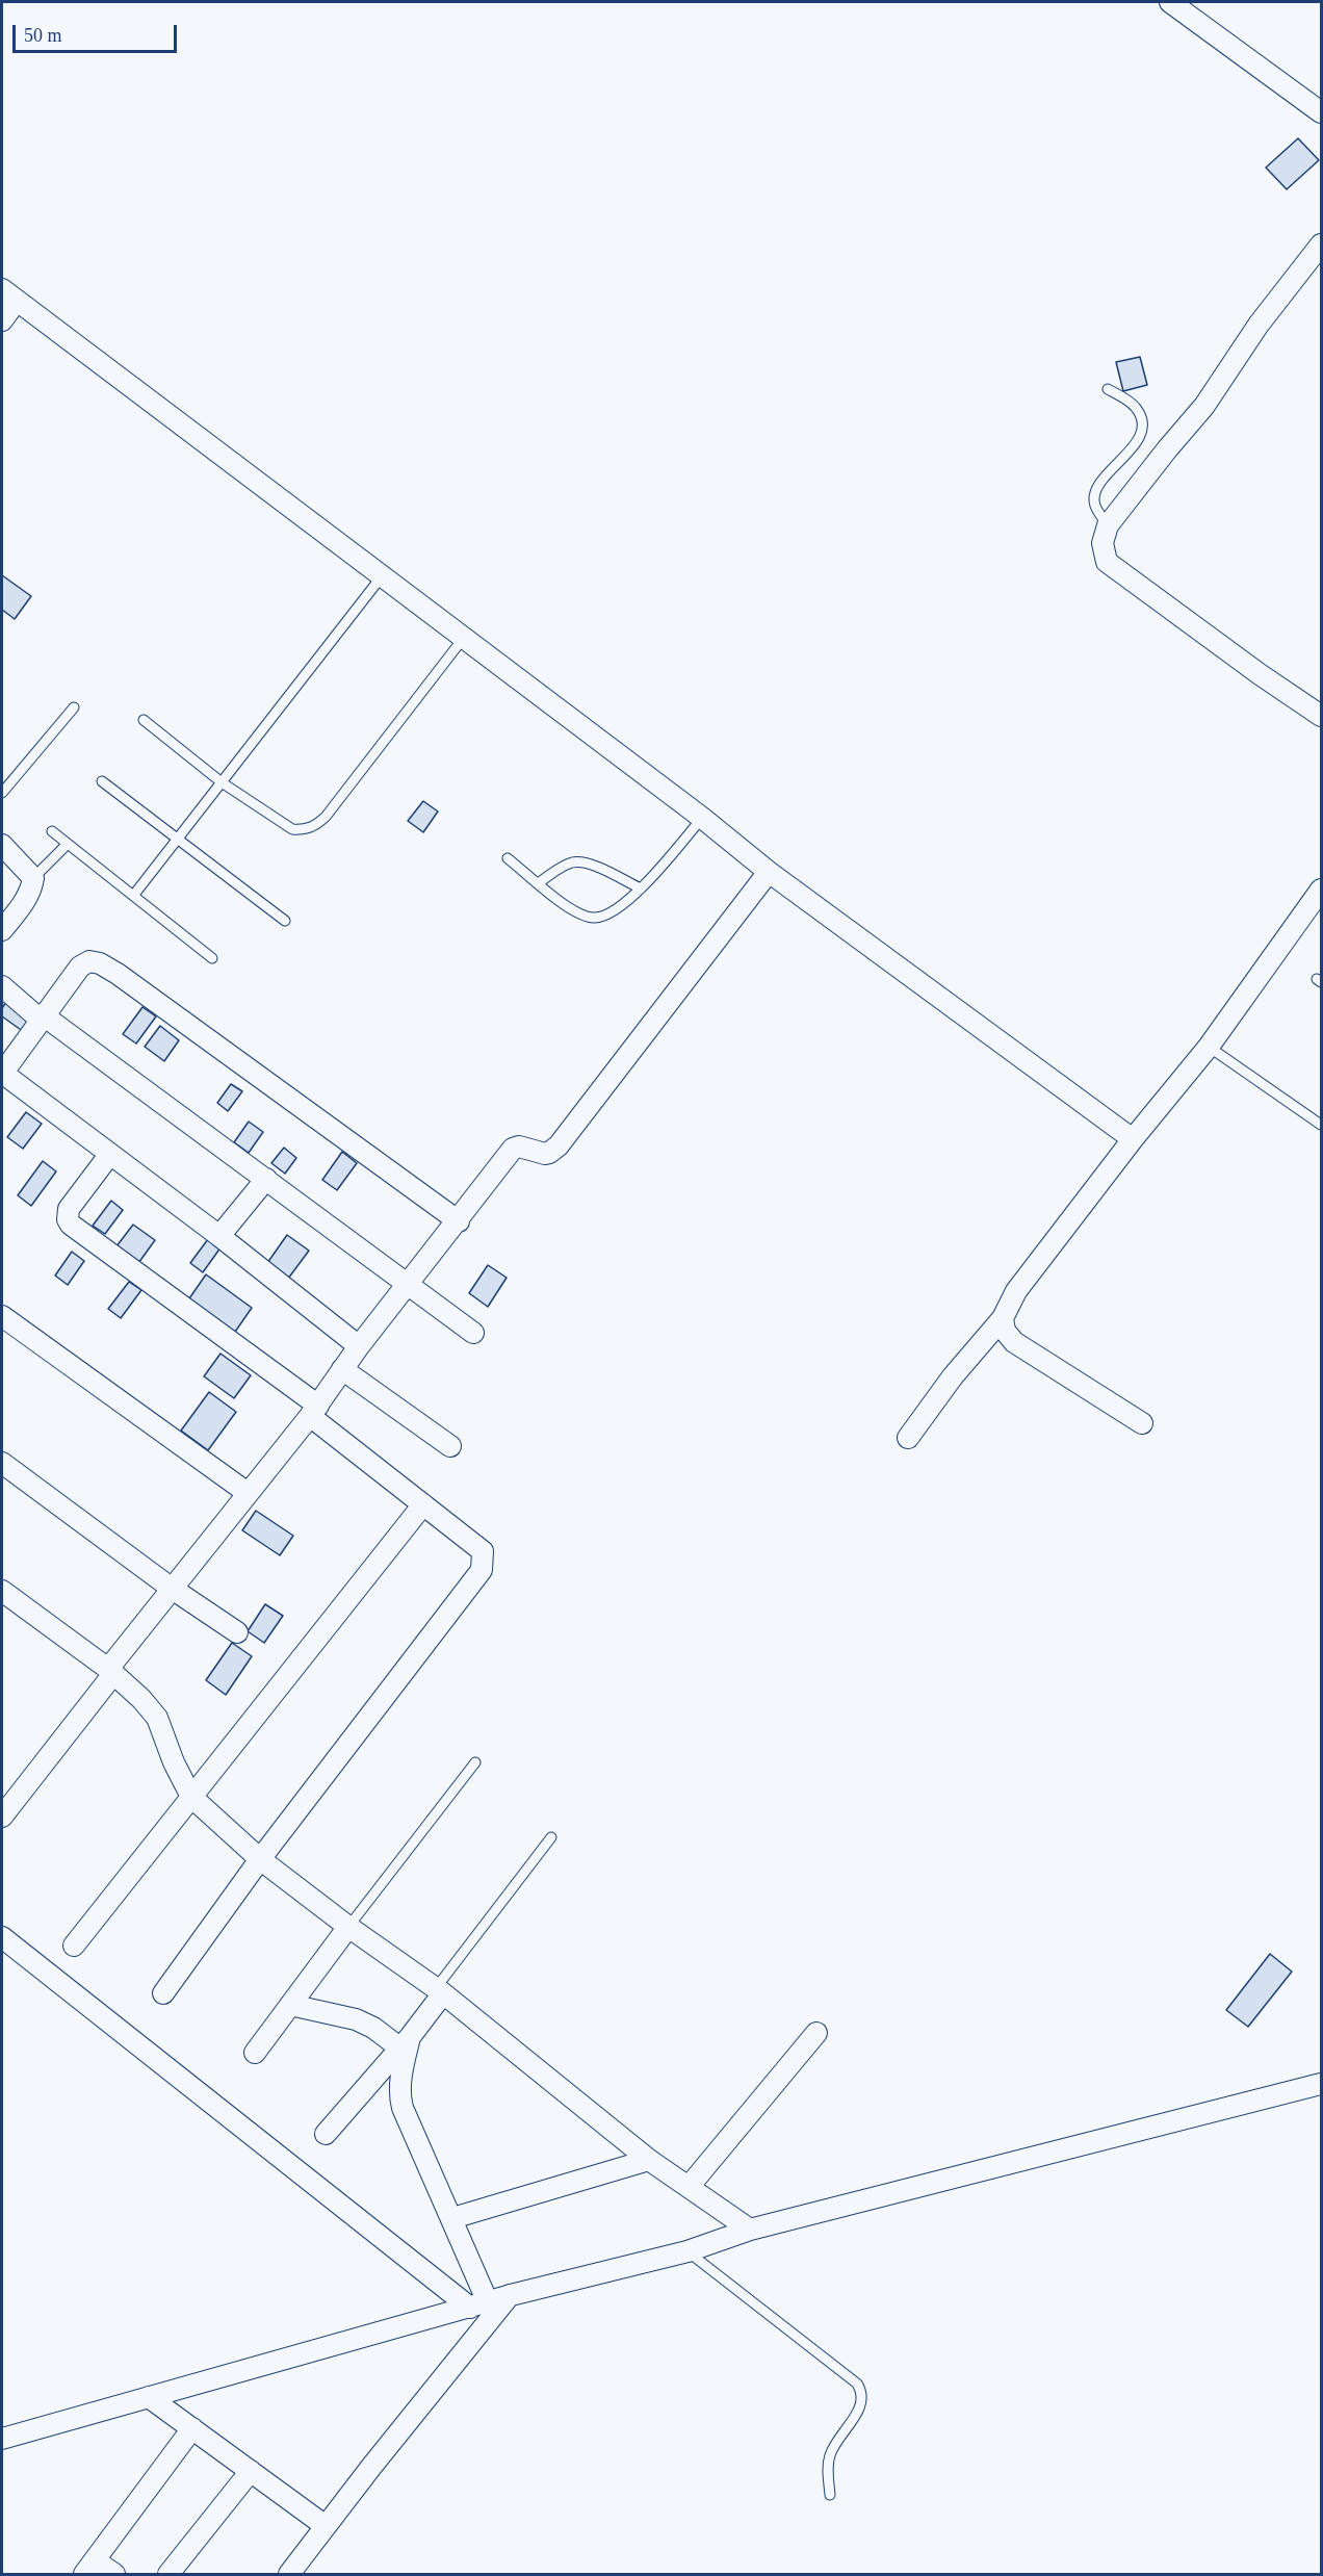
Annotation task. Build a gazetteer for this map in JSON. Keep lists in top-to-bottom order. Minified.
{"scale_bar":"50 m"}
